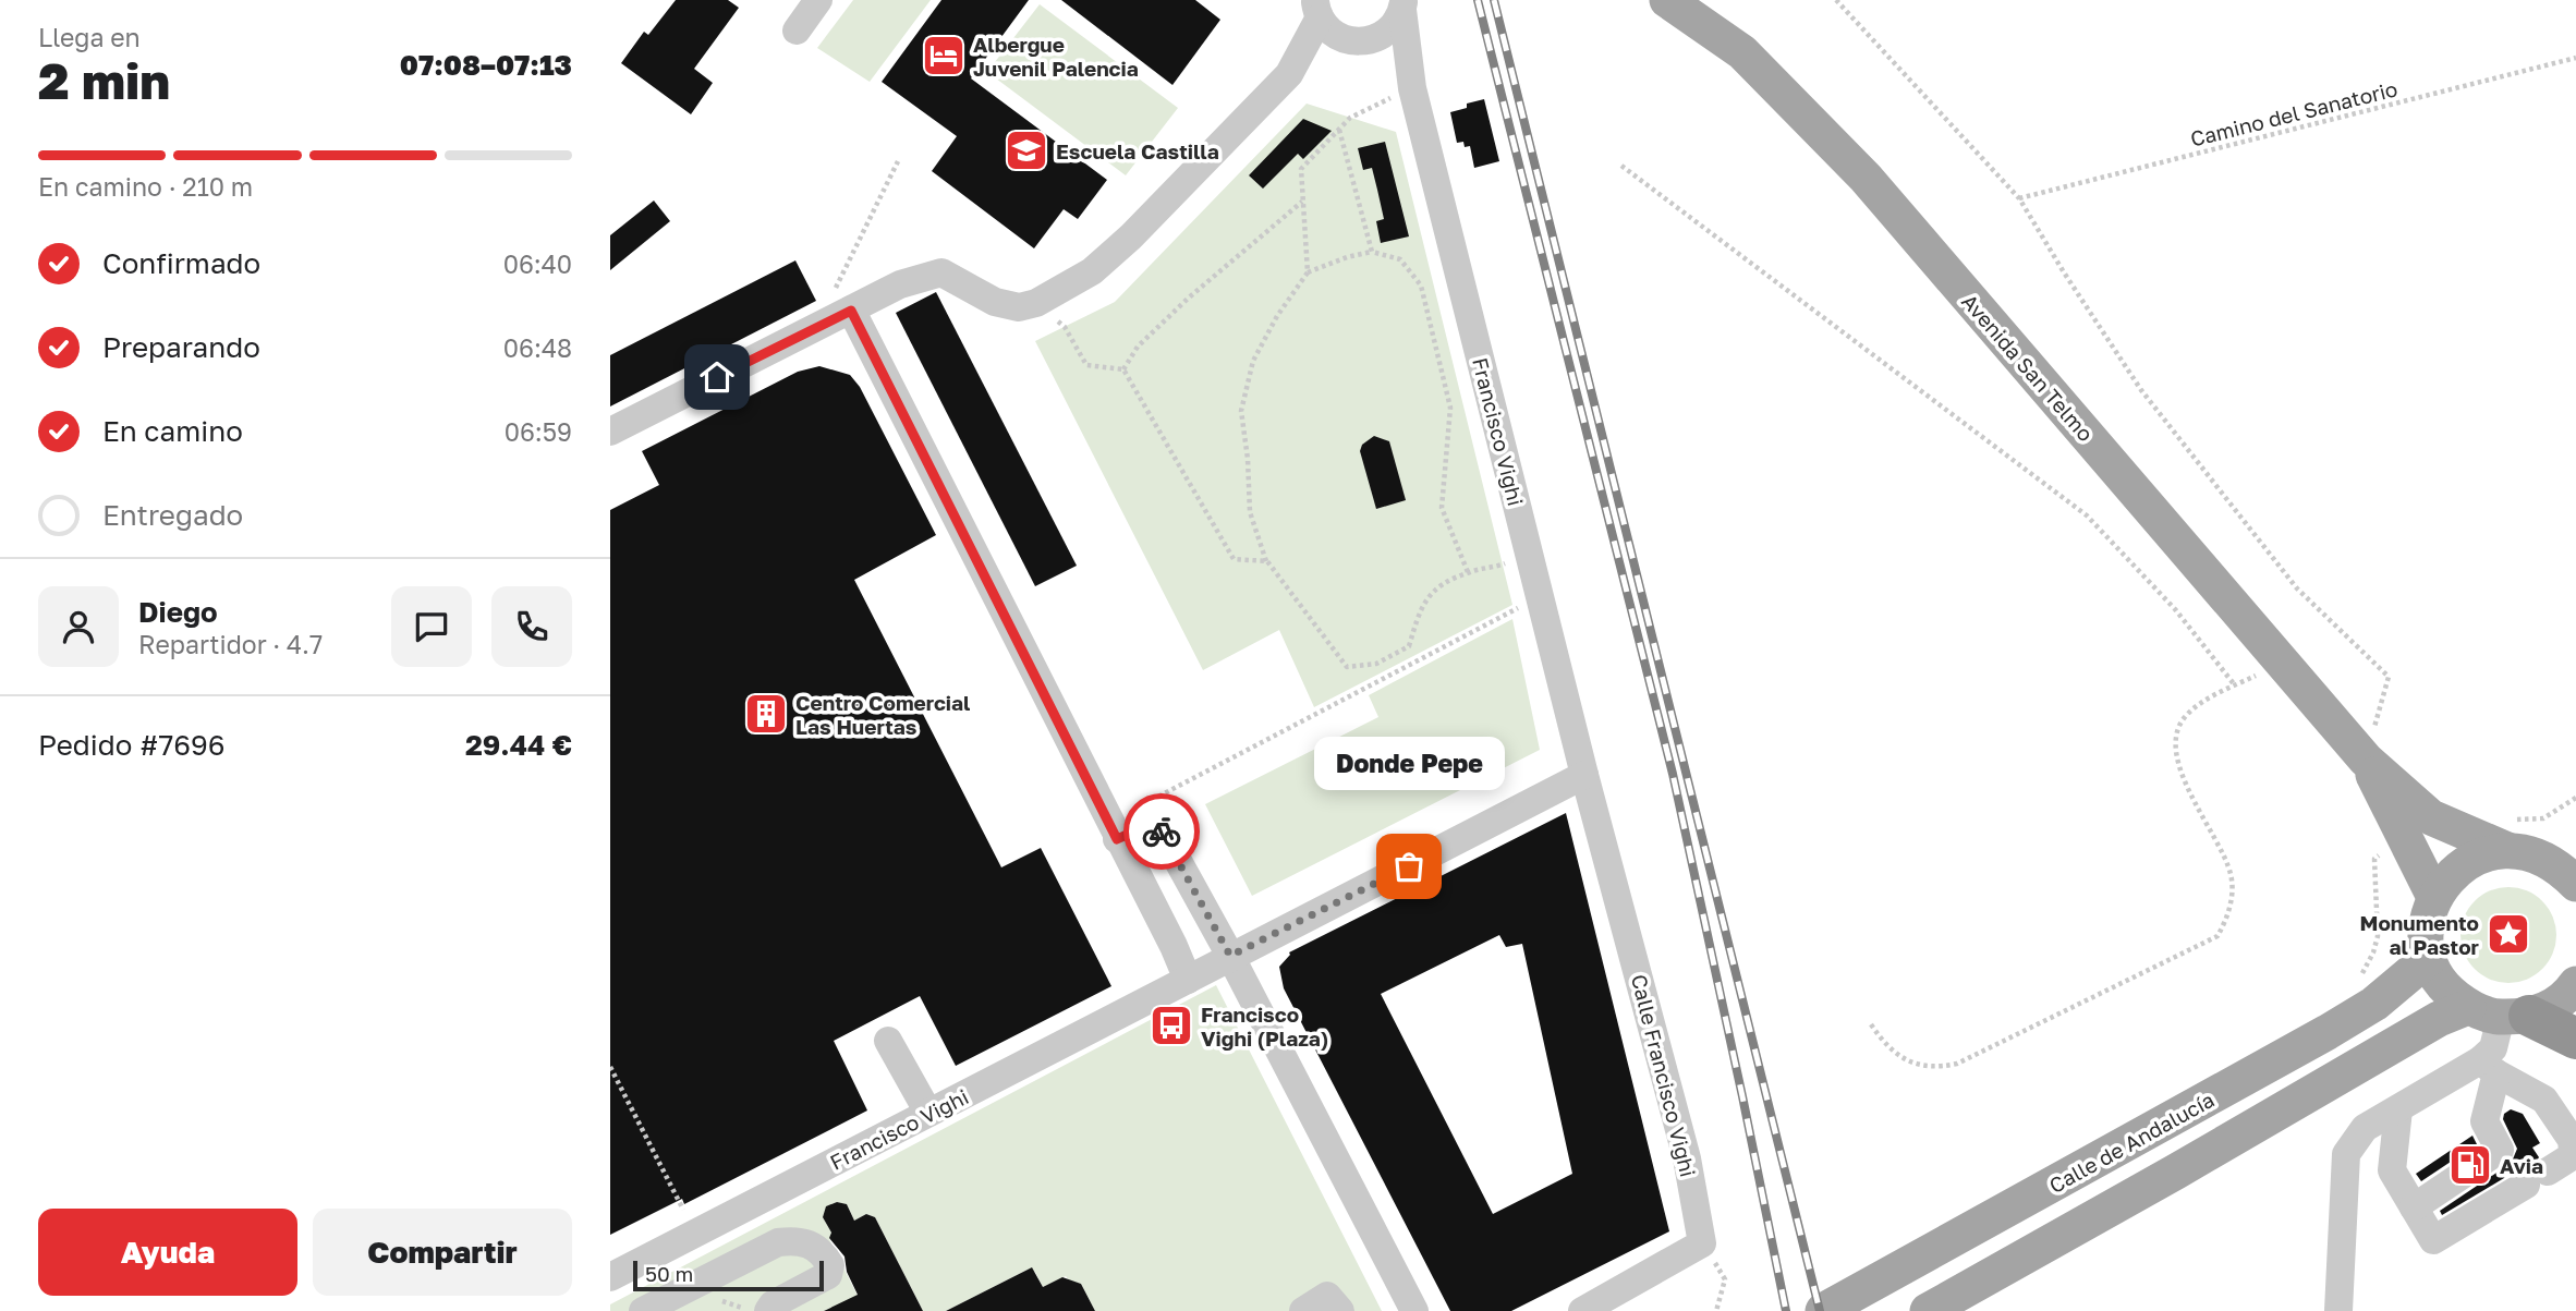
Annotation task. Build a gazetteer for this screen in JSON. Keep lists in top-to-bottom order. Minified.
{"streets":{"main road":["Avenida San Telmo","Calle de Andalucía"],"street":["Francisco Vighi","Calle Francisco Vighi"],"path":["Camino del Sanatorio"]},"crossings":[["Francisco Vighi","Calle Francisco Vighi"]],"places":{"hotel":["Albergue Juvenil Palencia"],"school or university":["Escuela Castilla"],"building":["Centro Comercial Las Huertas"],"other":["Donde Pepe"],"place":["Monumento al Pastor"],"bus stop":["Francisco Vighi (Plaza)"],"fuel station":["Avia"]},"scale_bar":"50 m","page":{"heading":["2 min","Llega en","07:08–07:13"],"panel":["Diego","Repartidor · 4.7","Pedido #7696","29.44 €"],"bar":"En camino · 210 m","list":[["Confirmado","06:40"],["Preparando","06:48"],["En camino","06:59"],"Entregado"],"bubble":"Donde Pepe","buttons":["Ayuda","Compartir"],"scale":"50 m"}}
